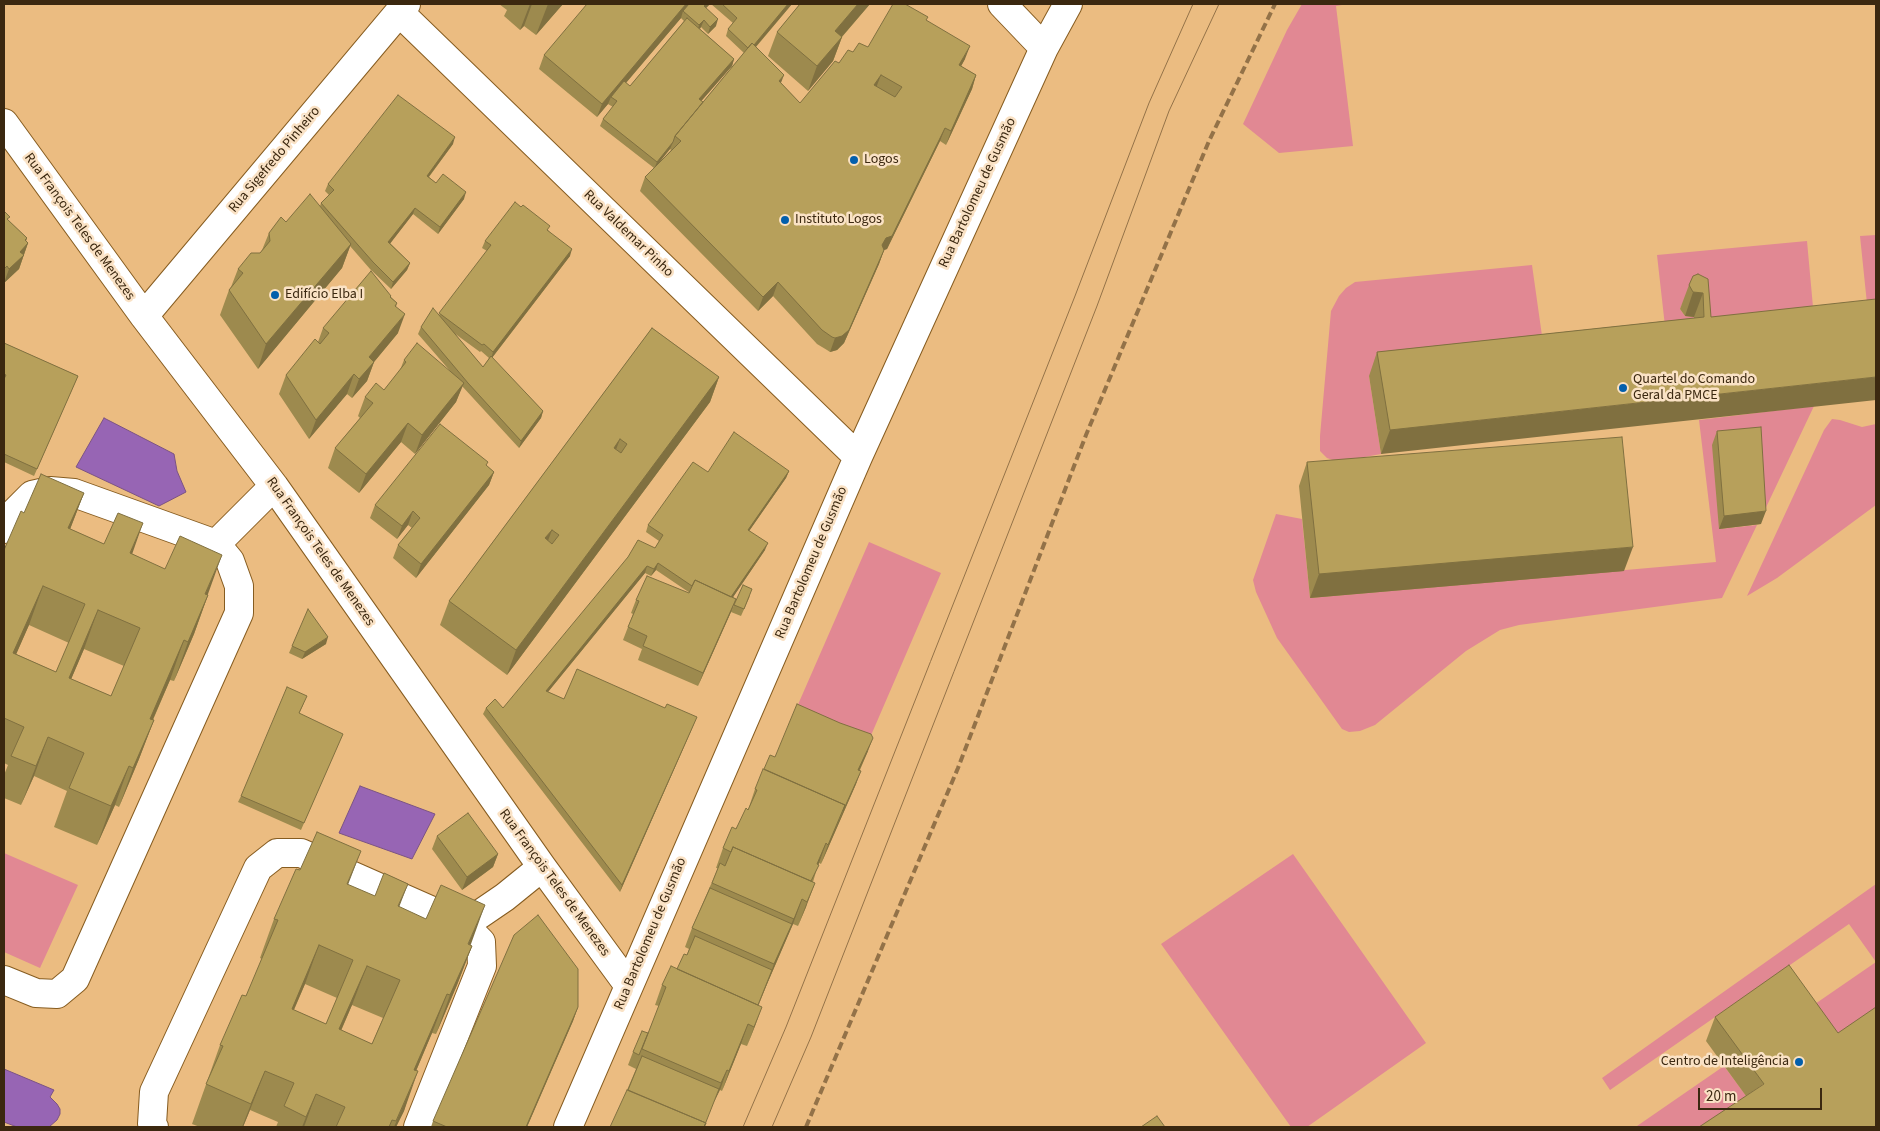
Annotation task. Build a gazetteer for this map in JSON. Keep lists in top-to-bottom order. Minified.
{"streets":{"street":["Rua Sigefredo Pinheiro","Rua Bartolomeu de Gusmão","Rua François Teles de Menezes","Rua Valdemar Pinho"]},"crossings":[["Rua Sigefredo Pinheiro","Rua François Teles de Menezes"],["Rua Sigefredo Pinheiro","Rua Valdemar Pinho"],["Rua Bartolomeu de Gusmão","Rua François Teles de Menezes"],["Rua Bartolomeu de Gusmão","Rua Valdemar Pinho"]],"places":["Logos","Instituto Logos","Edifício Elba I","Quartel do Comando Geral da PMCE","Centro de Inteligência"],"scale_bar":"20 m"}
